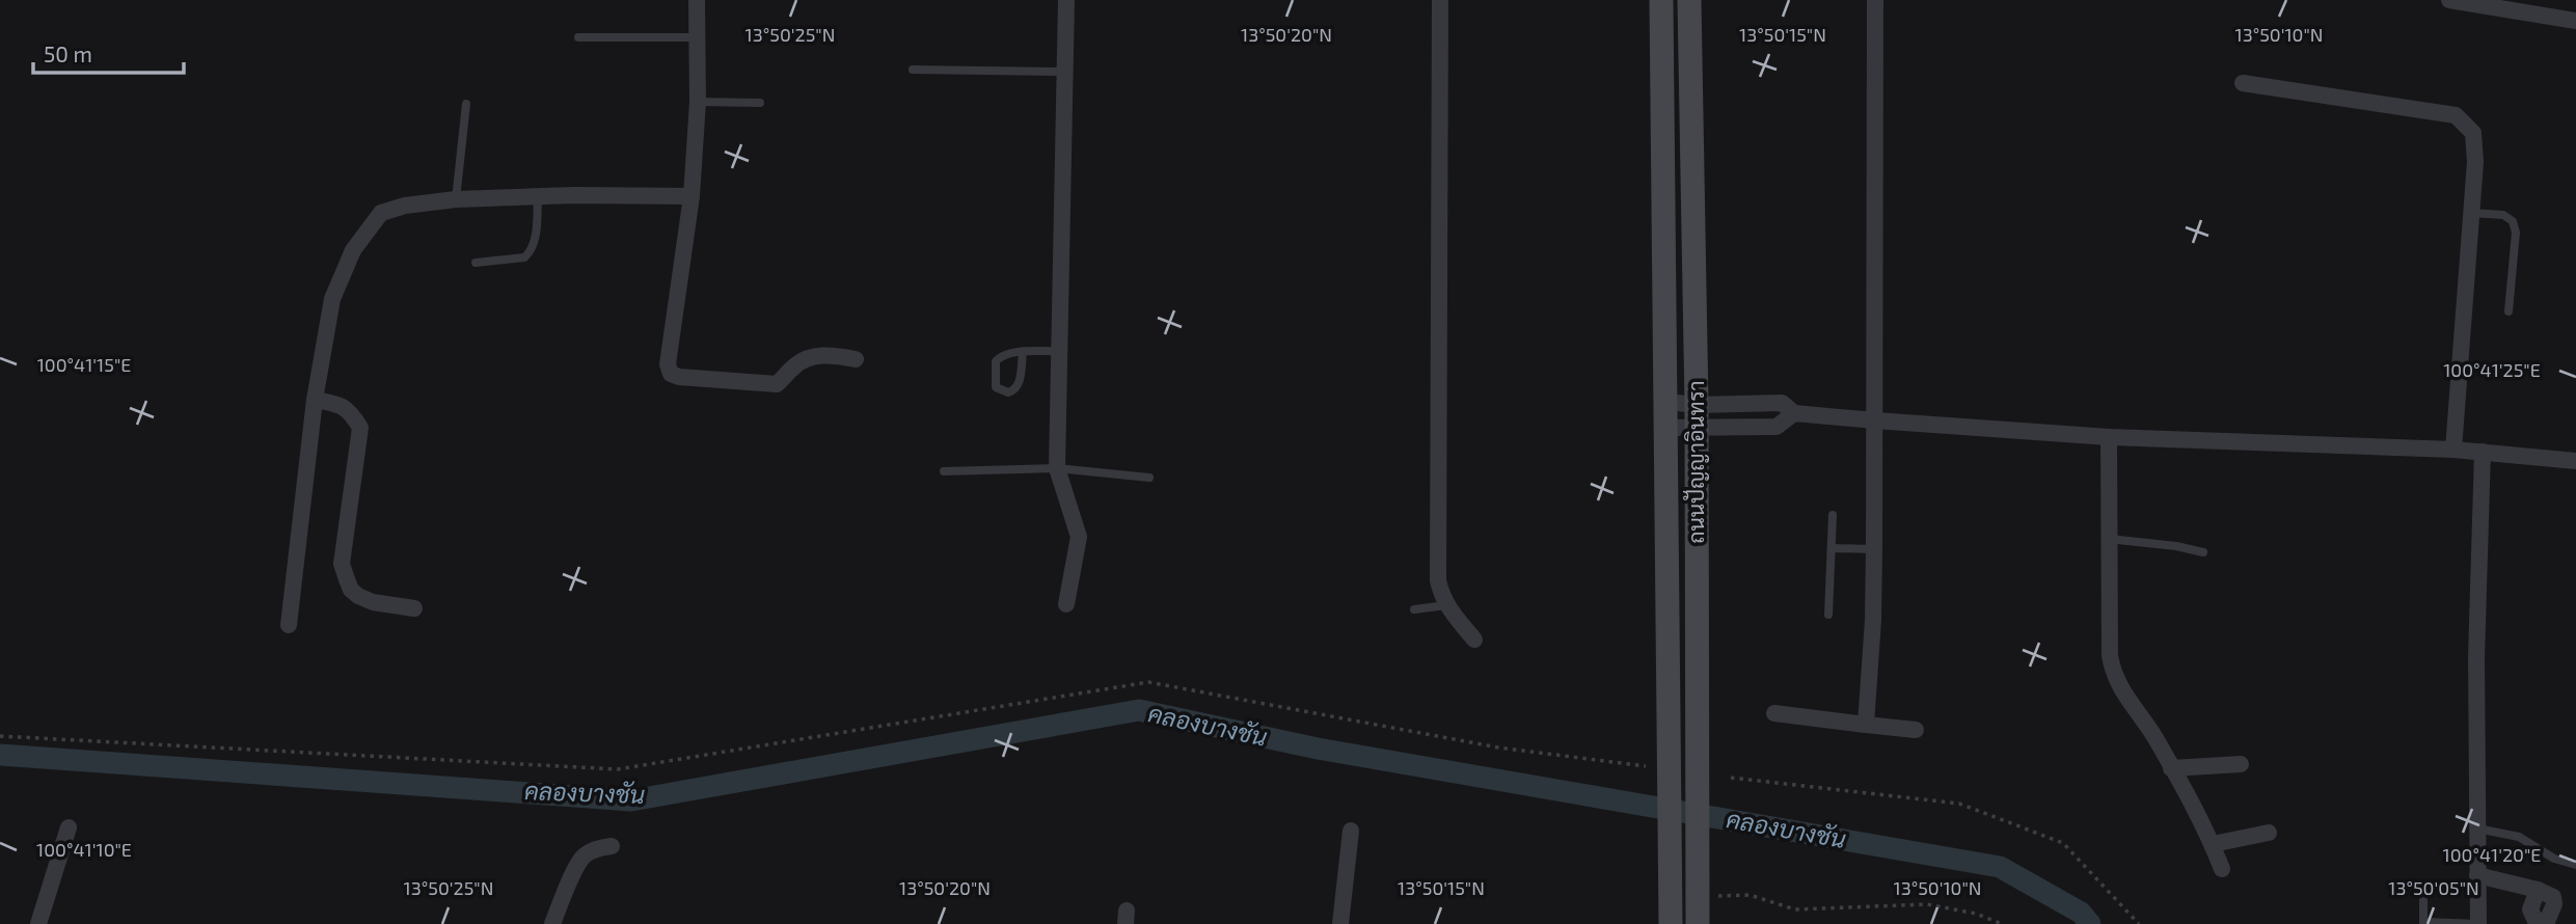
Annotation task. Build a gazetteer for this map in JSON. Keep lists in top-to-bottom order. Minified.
{"streets":{"main road":["ถนนปัญญาอินทรา"]},"water":["คลองบางชัน"],"scale_bar":"50 m","coordinates":["13°50'20\"N","13°50'10\"N","13°50'25\"N","13°50'15\"N","100°41'15\"E","100°41'25\"E","100°41'10\"E","100°41'20\"E","13°50'05\"N"]}
